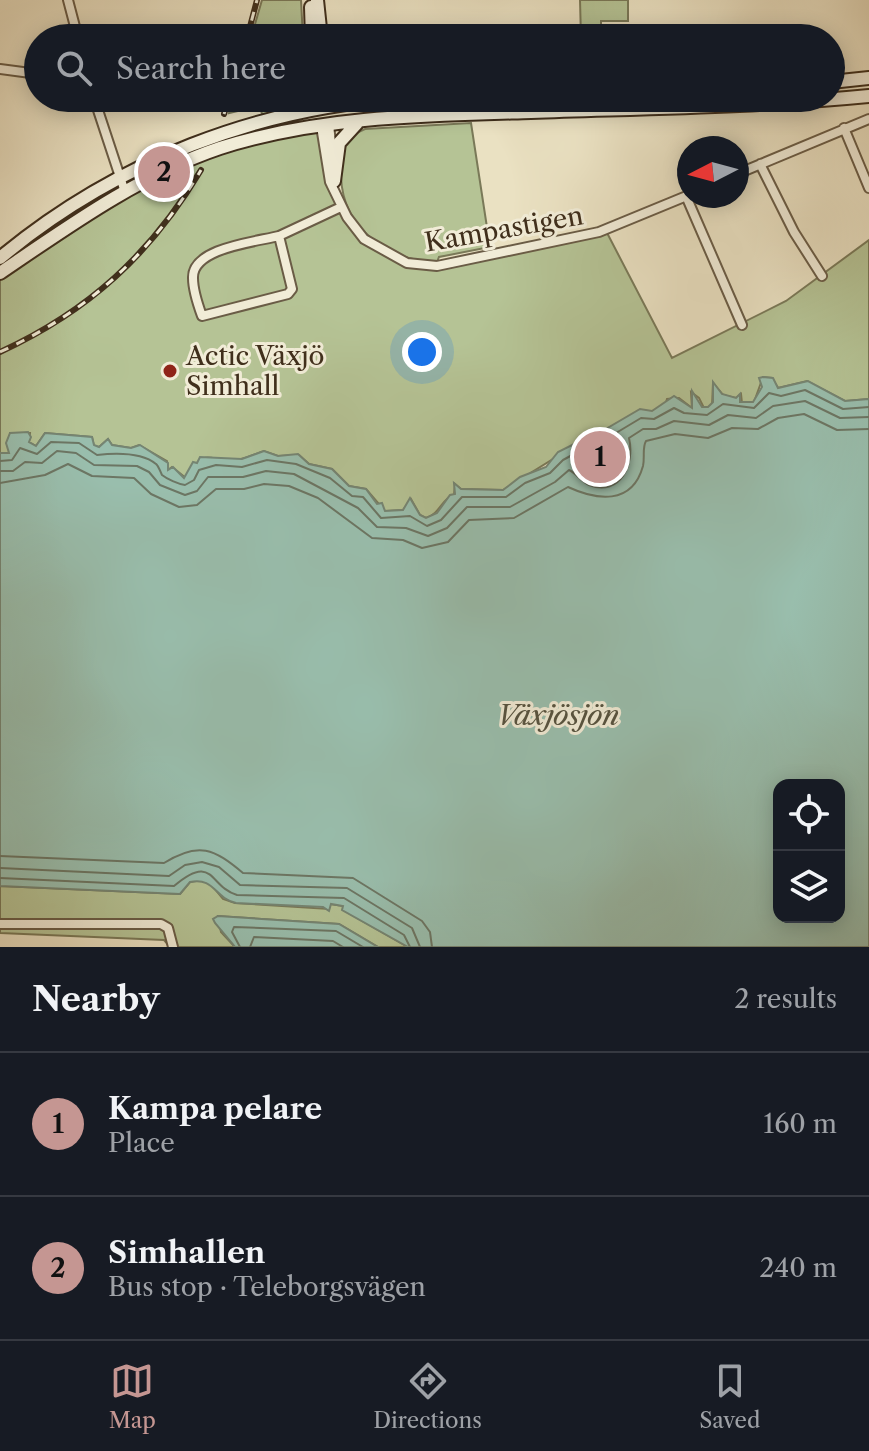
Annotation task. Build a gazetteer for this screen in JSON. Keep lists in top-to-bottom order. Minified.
{"streets":{"street":["Kampastigen"]},"water":["Växjösjön"],"places":["Actic Växjö Simhall"],"north":"left","page":{"search":"Search here","pins":["2","1"],"heading":["Nearby","2 results"],"list":[{"mark":"1","name":"Kampa pelare","note":"Place","value":"160 m"},{"mark":"2","name":"Simhallen","note":"Bus stop · Teleborgsvägen","value":"240 m"}],"nav":["Map","Directions","Saved"]}}
